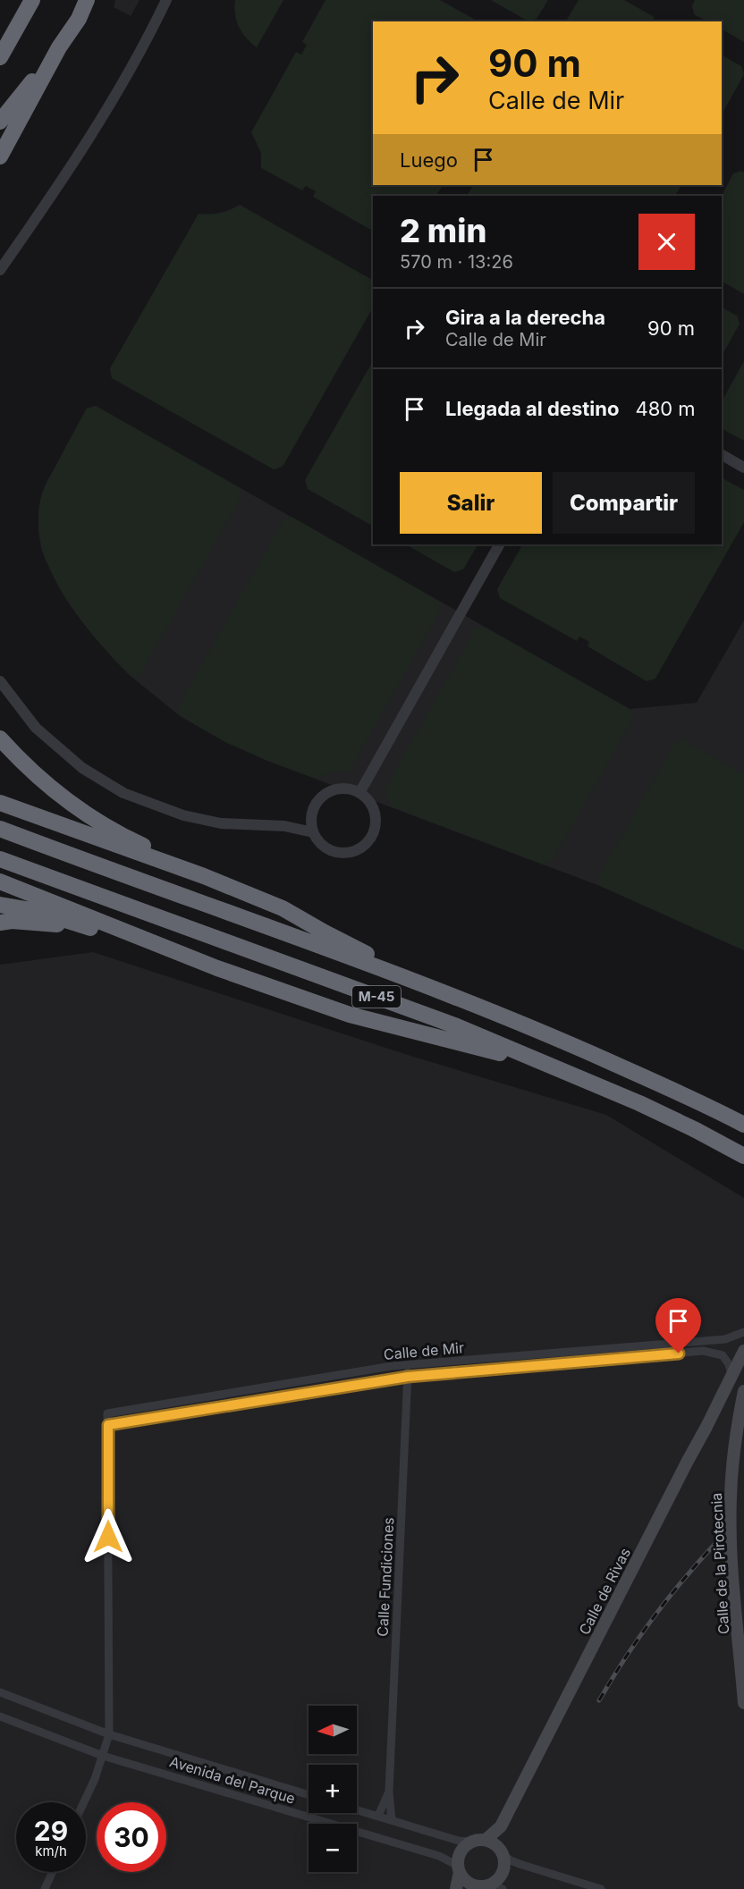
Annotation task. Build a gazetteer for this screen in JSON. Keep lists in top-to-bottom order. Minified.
{"streets":{"highway":["M-45"],"main road":["Calle de la Pirotecnia","Calle de Rivas"],"street":["Calle de Mir","Calle Fundiciones","Avenida del Parque"]},"crossings":[["Calle de Mir","Calle Fundiciones"],["Calle de Mir","Calle de Rivas"],["Calle de Rivas","Avenida del Parque"]],"north":"left","page":{"turn":["90 m","Calle de Mir"],"then":"Luego","heading":["2 min","570 m · 13:26"],"list":[{"name":"Gira a la derecha","note":"Calle de Mir","value":"90 m"},{"name":"Llegada al destino","value":"480 m"}],"buttons":["Salir","Compartir"],"map_buttons":["+","−"],"speed":"29 km/h","limit":"30"}}
